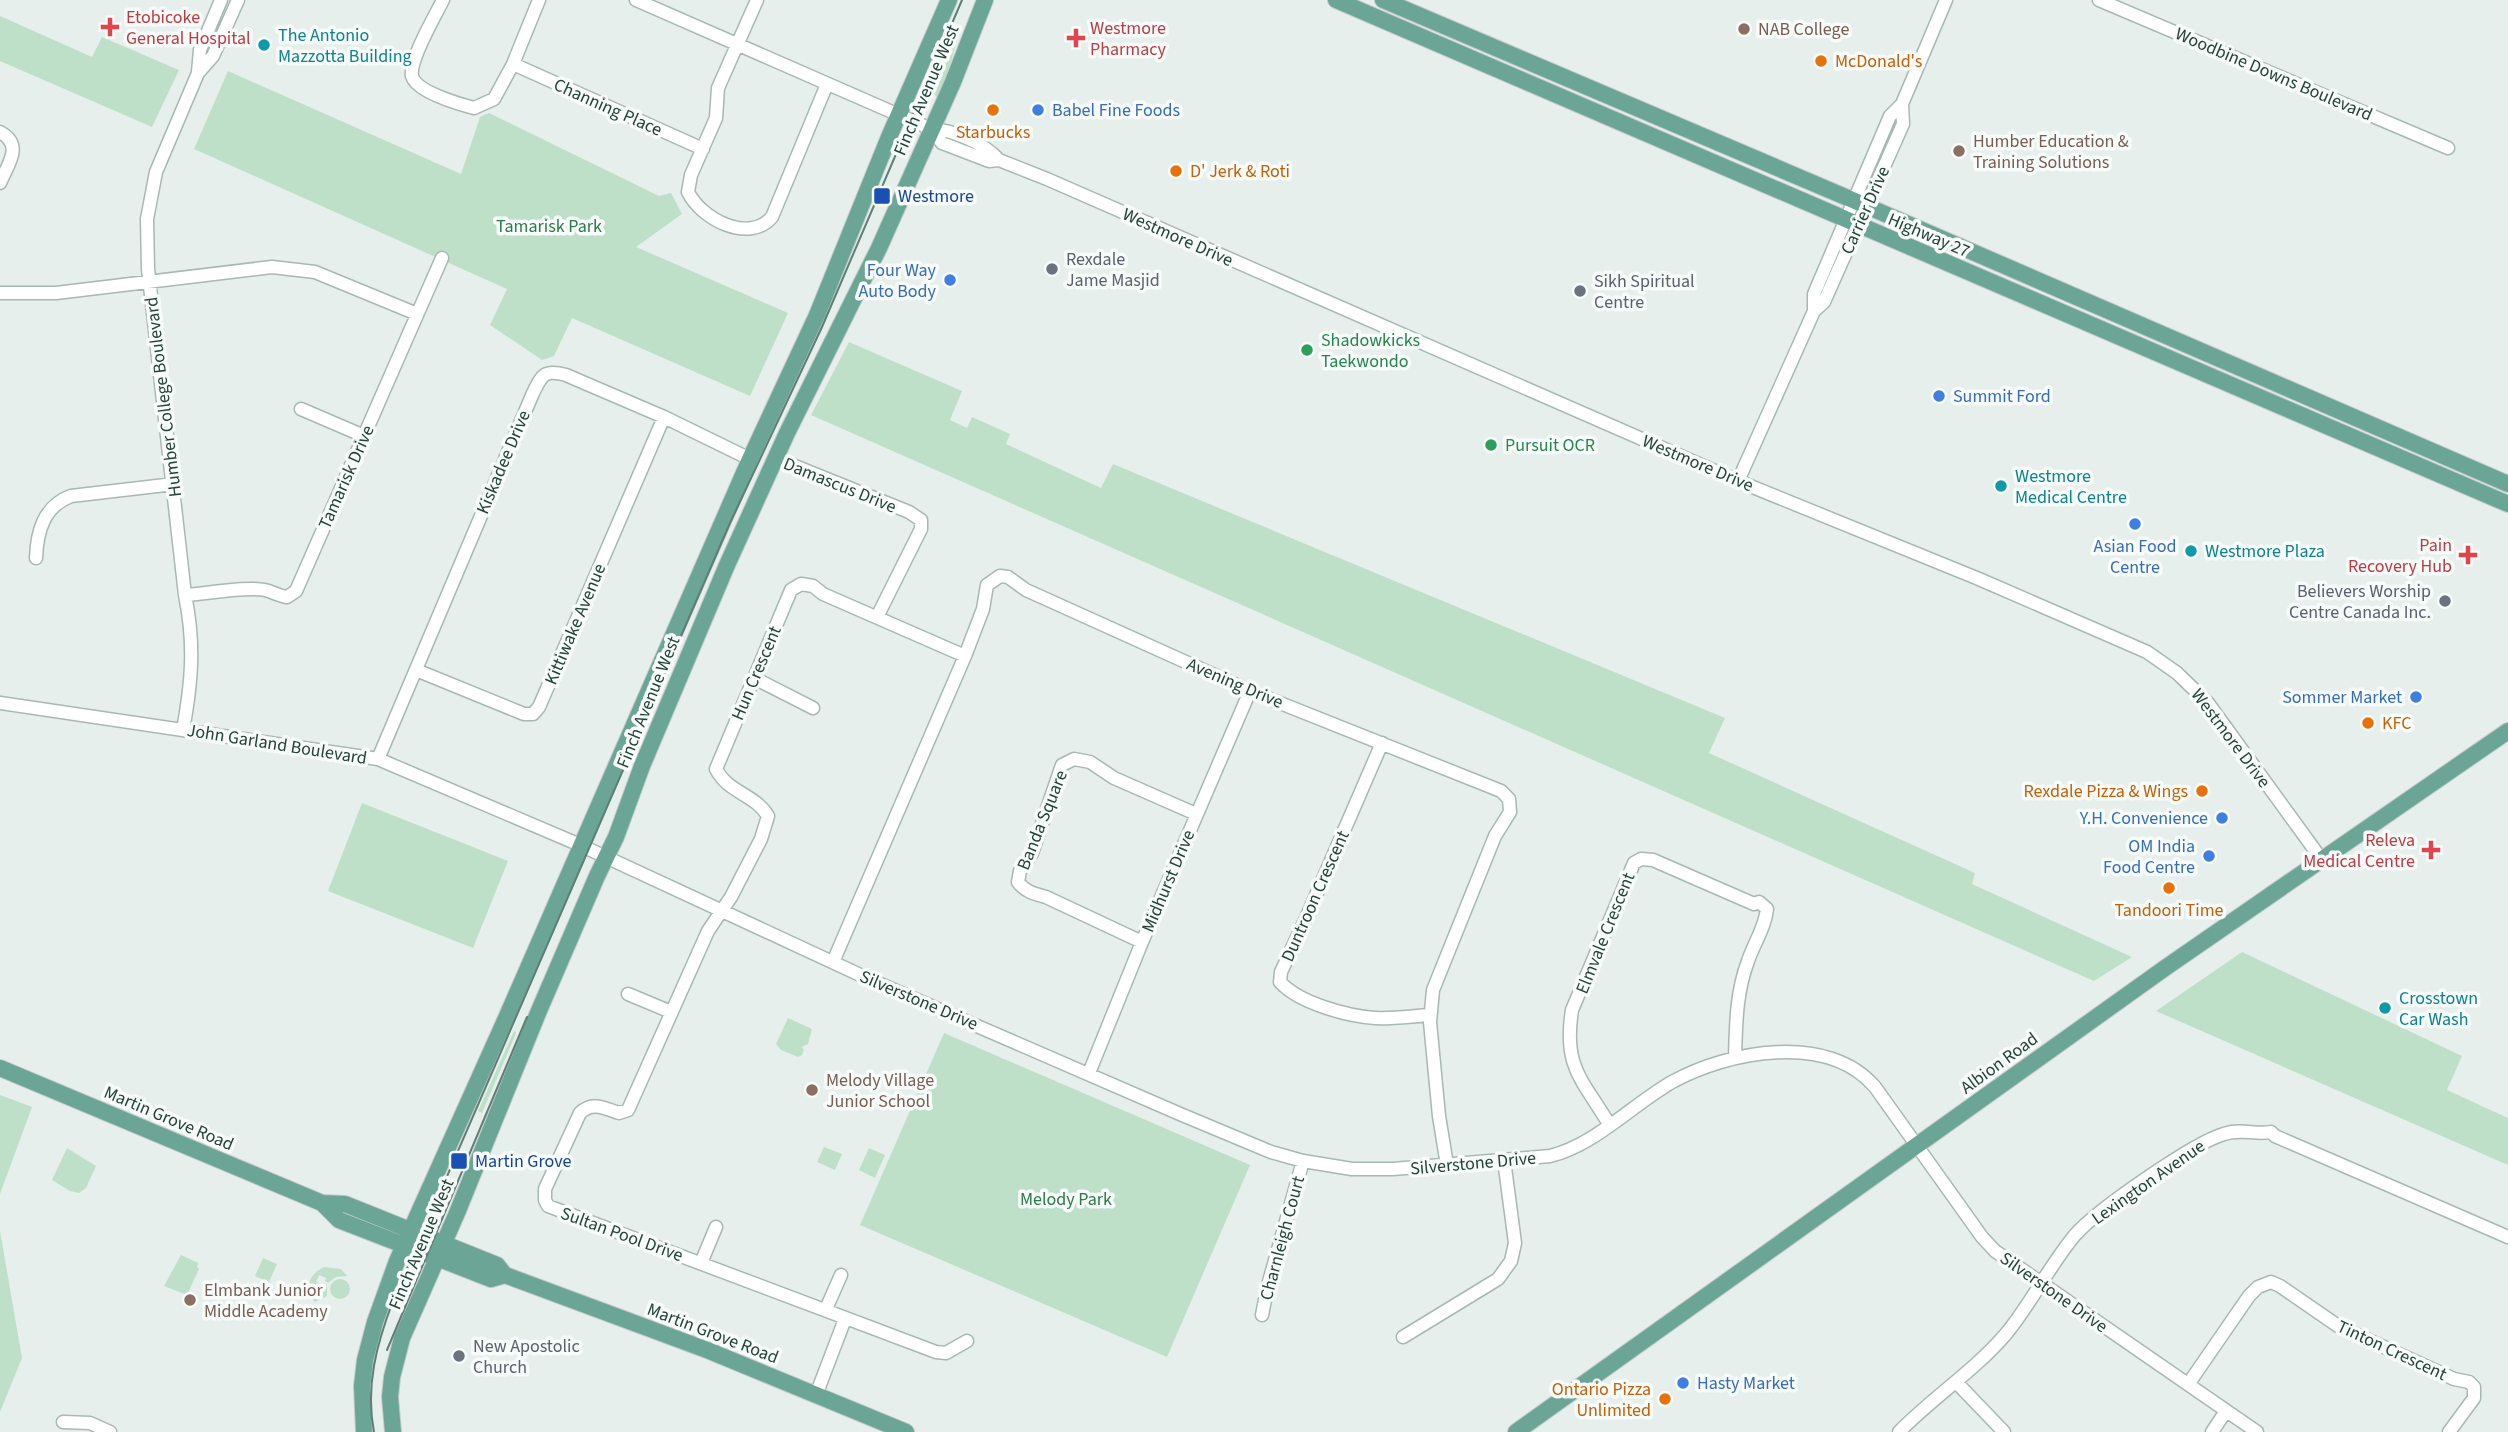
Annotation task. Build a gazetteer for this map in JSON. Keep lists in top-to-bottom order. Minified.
{"streets":{"main road":["Finch Avenue West","Highway 27","Albion Road","Martin Grove Road"],"street":["Woodbine Downs Boulevard","Channing Place","Carrier Drive","Westmore Drive","Humber College Boulevard","Kiskadee Drive","Tamarisk Drive","Damascus Drive","Kittiwake Avenue","Hun Crescent","Avening Drive","John Garland Boulevard","Banda Square","Midhurst Drive","Duntroon Crescent","Elmvale Crescent","Silverstone Drive","Lexington Avenue","Sultan Pool Drive","Charnleigh Court","Tinton Crescent"]},"crossings":[["Finch Avenue West","Westmore Drive"],["Finch Avenue West","Kiskadee Drive"],["Finch Avenue West","Damascus Drive"],["Finch Avenue West","John Garland Boulevard"],["Finch Avenue West","Silverstone Drive"],["Finch Avenue West","Martin Grove Road"],["Carrier Drive","Highway 27"],["Carrier Drive","Westmore Drive"],["Westmore Drive","Albion Road"],["Humber College Boulevard","Tamarisk Drive"],["Humber College Boulevard","John Garland Boulevard"],["Kiskadee Drive","Kittiwake Avenue"],["Kiskadee Drive","John Garland Boulevard"],["Damascus Drive","Hun Crescent"],["Hun Crescent","Avening Drive"],["Hun Crescent","Silverstone Drive"],["Hun Crescent","Sultan Pool Drive"],["Avening Drive","Midhurst Drive"],["Avening Drive","Duntroon Crescent"],["Avening Drive","Silverstone Drive"],["John Garland Boulevard","Silverstone Drive"],["Banda Square","Midhurst Drive"],["Midhurst Drive","Silverstone Drive"],["Elmvale Crescent","Silverstone Drive"],["Silverstone Drive","Albion Road"],["Silverstone Drive","Lexington Avenue"],["Silverstone Drive","Sultan Pool Drive"],["Silverstone Drive","Charnleigh Court"],["Silverstone Drive","Tinton Crescent"]],"parks":["Tamarisk Park","Melody Park"],"places":{"health":["Etobicoke General Hospital","Westmore Pharmacy","Pain Recovery Hub","Releva Medical Centre"],"other":["NAB College","The Antonio Mazzotta Building","McDonald's","Starbucks","Babel Fine Foods","Humber Education & Training Solutions","D' Jerk & Roti","Rexdale Jame Masjid","Four Way Auto Body","Sikh Spiritual Centre","Shadowkicks Taekwondo","Summit Ford","Pursuit OCR","Westmore Medical Centre","Asian Food Centre","Westmore Plaza","Believers Worship Centre Canada Inc.","Sommer Market","KFC","Rexdale Pizza & Wings","Y.H. Convenience","OM India Food Centre","Tandoori Time","Crosstown Car Wash","Melody Village Junior School","Elmbank Junior Middle Academy","New Apostolic Church","Hasty Market","Ontario Pizza Unlimited"],"transit":["Westmore","Martin Grove"]}}
